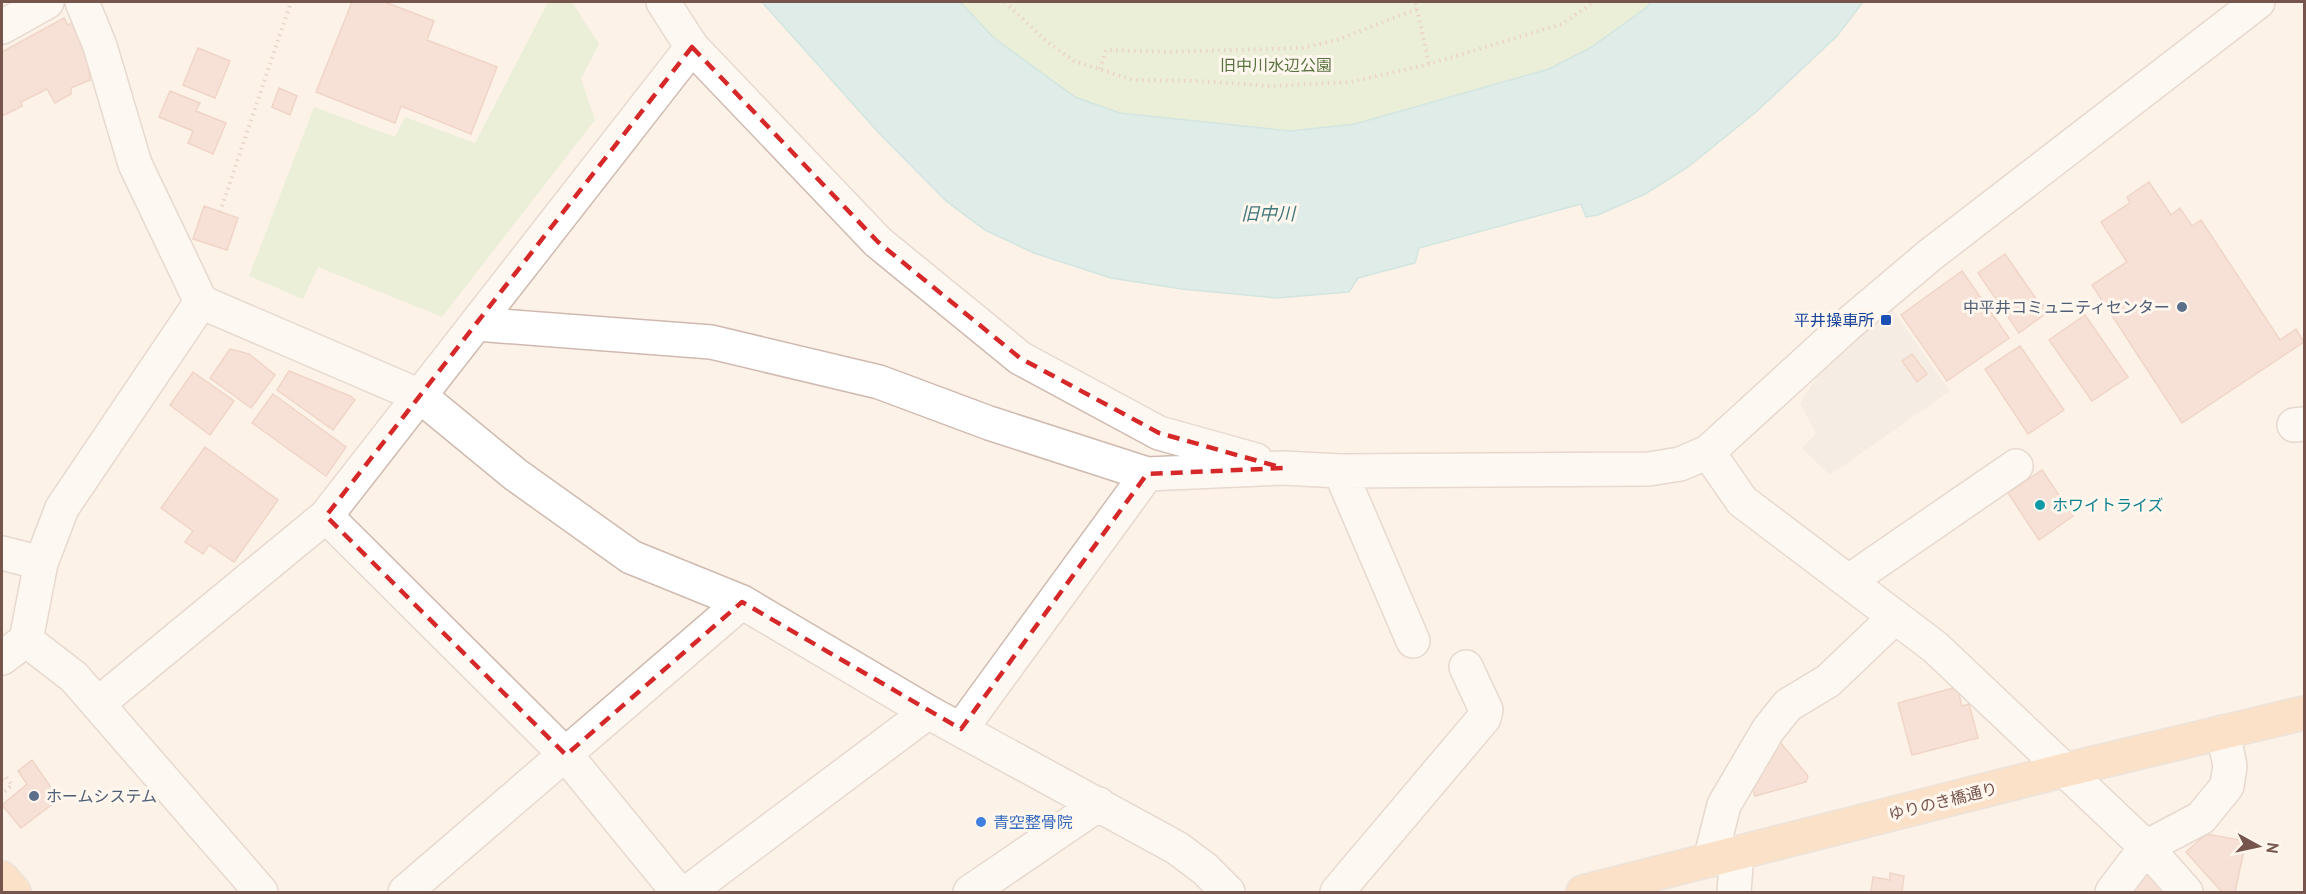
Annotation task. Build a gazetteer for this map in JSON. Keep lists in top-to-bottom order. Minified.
{"streets":{"main road":["ゆりのき橋通り"]},"water":["旧中川"],"parks":["旧中川水辺公園"],"places":{"other":["中平井コミュニティセンター","ホワイトライズ","ホームシステム","青空整骨院"],"transit":["平井操車所"]},"north":"right"}
